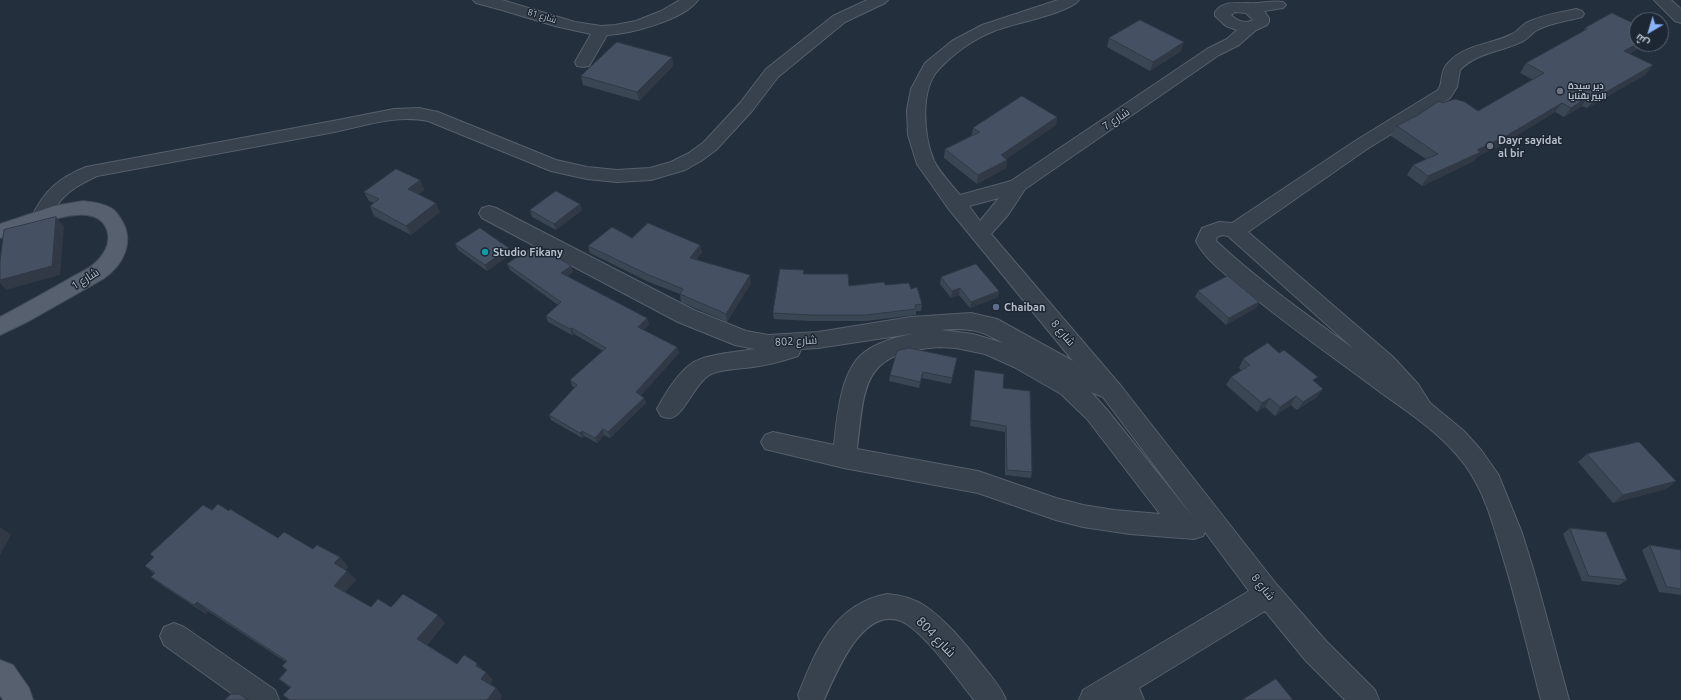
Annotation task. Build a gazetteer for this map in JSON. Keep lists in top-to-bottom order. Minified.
{"streets":{"main road":["شارع 1"],"street":["شارع 81","شارع 7","شارع 8","شارع 802","شارع 804"]},"crossings":[["شارع 8","شارع 802"]],"places":["دير سيدة البير بقنايا","Dayr sayidat al bir","Studio Fikany","Chaiban"],"north":"bottom left"}
